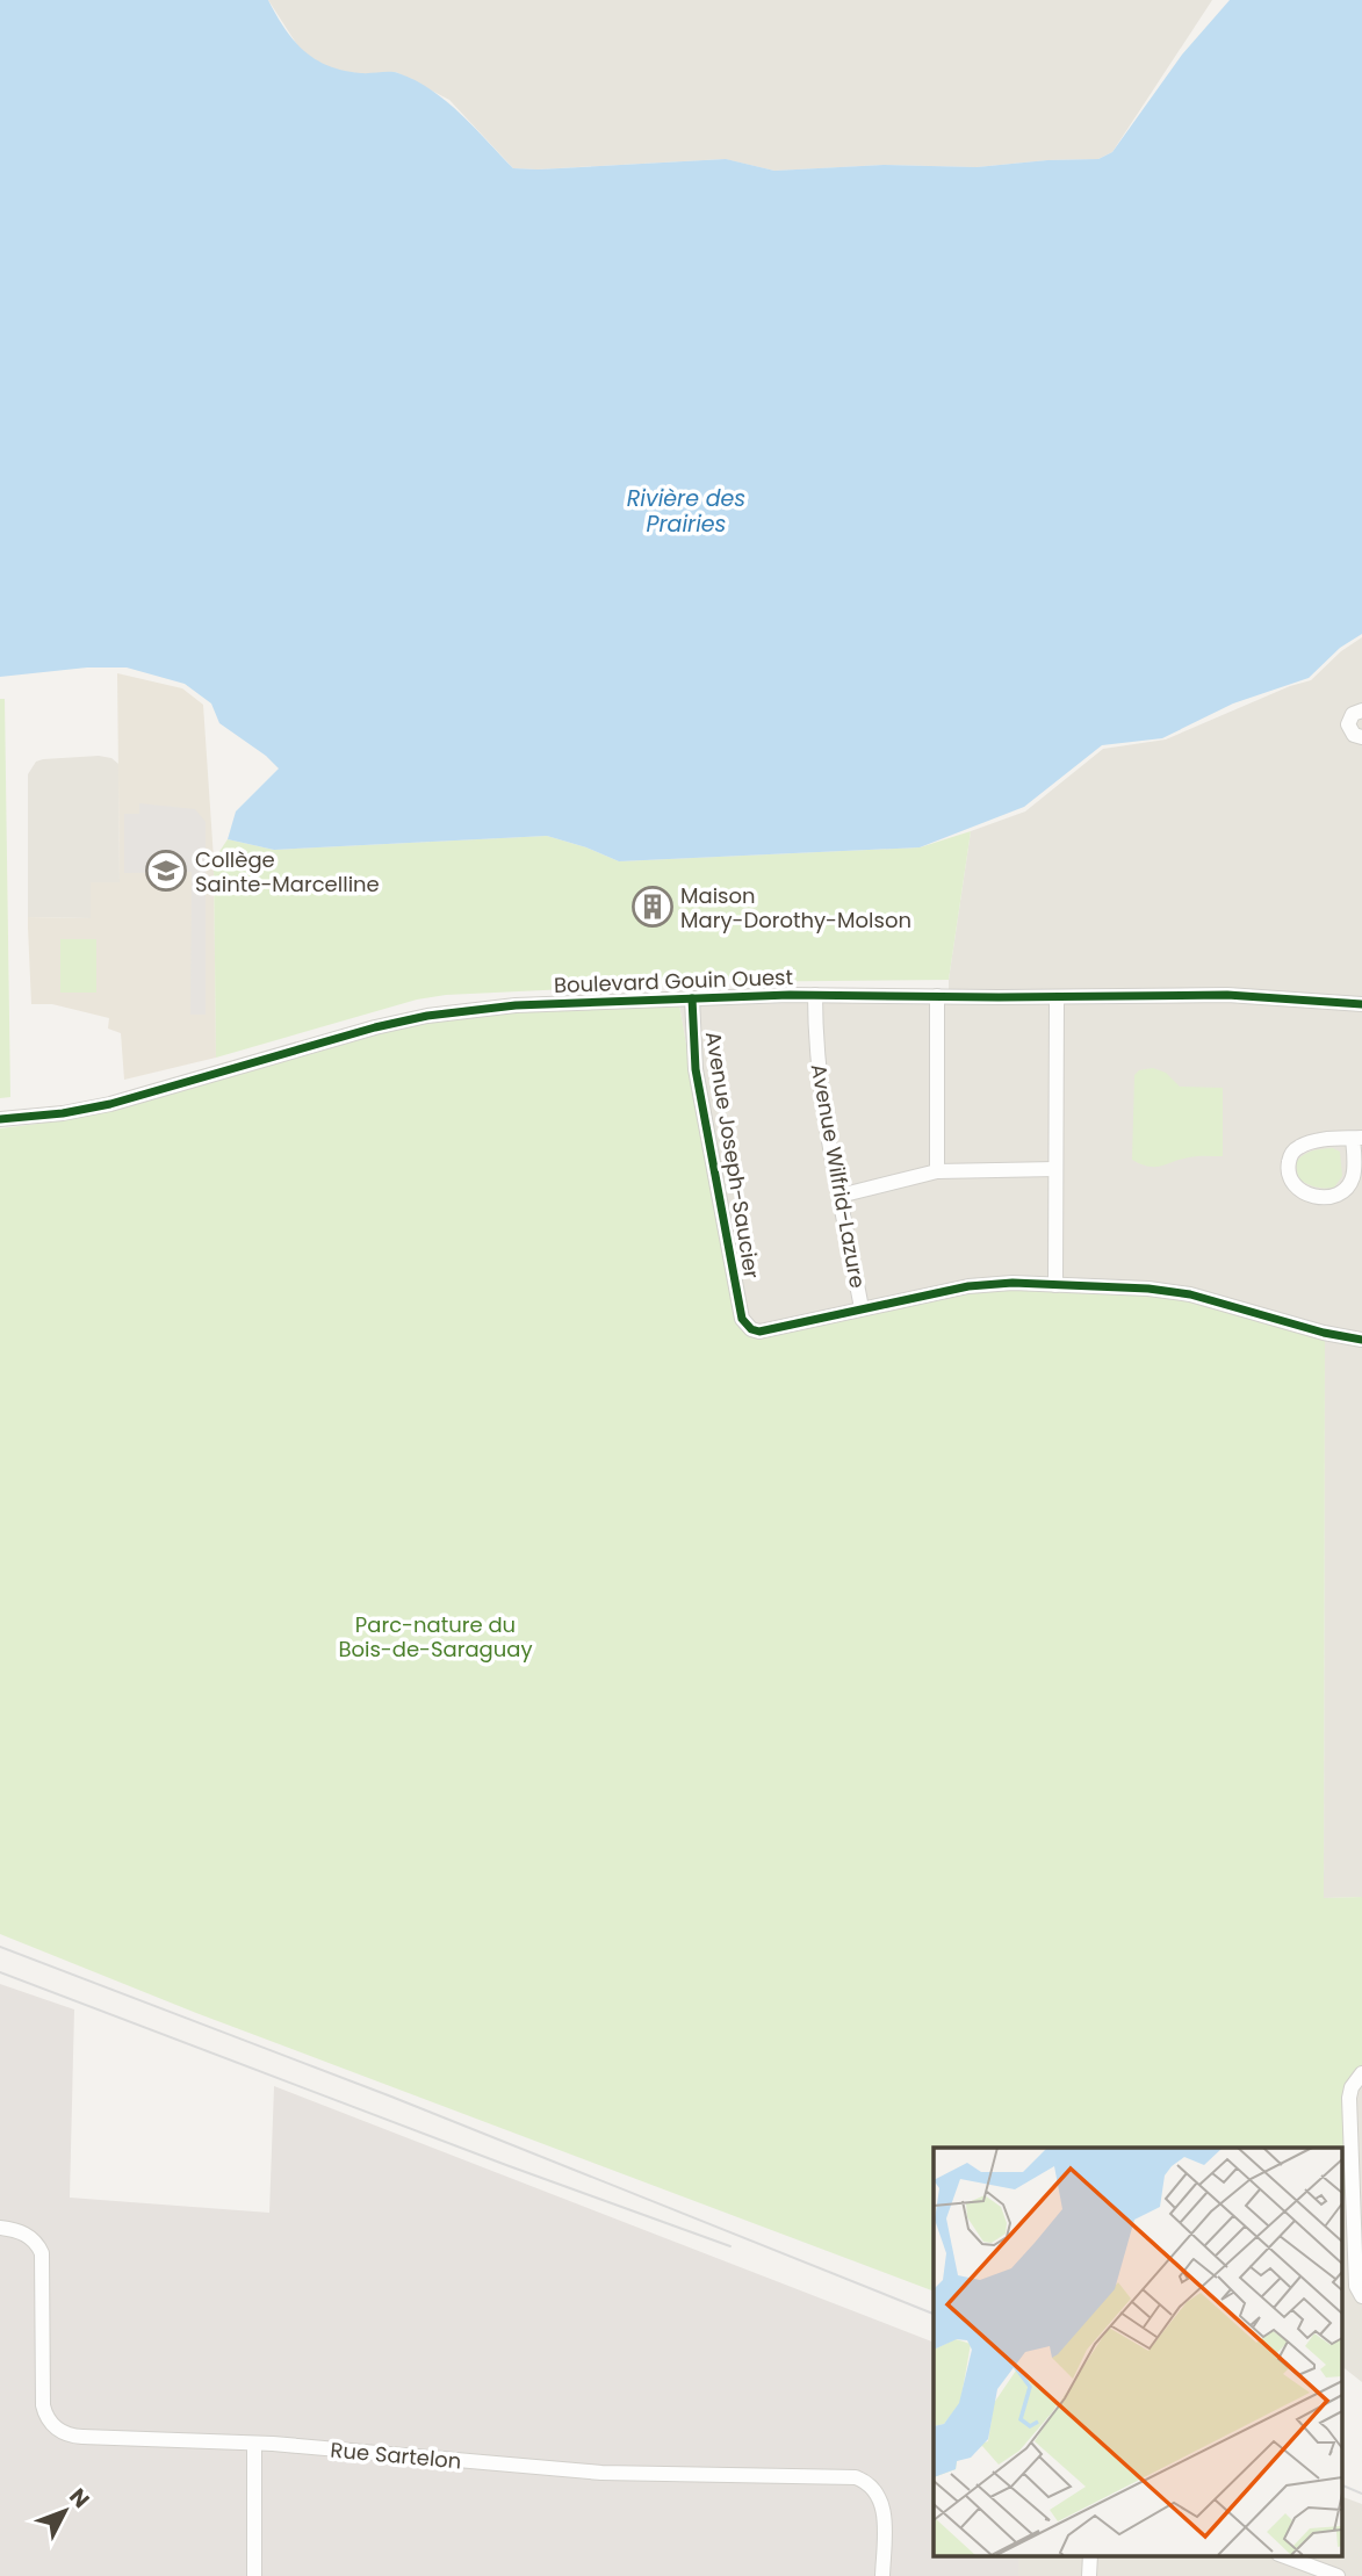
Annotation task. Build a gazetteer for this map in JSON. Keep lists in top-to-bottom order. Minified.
{"streets":{"street":["Boulevard Gouin Ouest","Avenue Joseph-Saucier","Avenue Wilfrid-Lazure","Rue Sartelon"]},"crossings":[["Boulevard Gouin Ouest","Avenue Joseph-Saucier"],["Boulevard Gouin Ouest","Avenue Wilfrid-Lazure"],["Avenue Joseph-Saucier","Avenue Wilfrid-Lazure"]],"water":["Rivière des Prairies"],"parks":["Parc-nature du Bois-de-Saraguay"],"places":{"school or university":["Collège Sainte-Marcelline"],"building":["Maison Mary-Dorothy-Molson"]},"north":"top right"}
